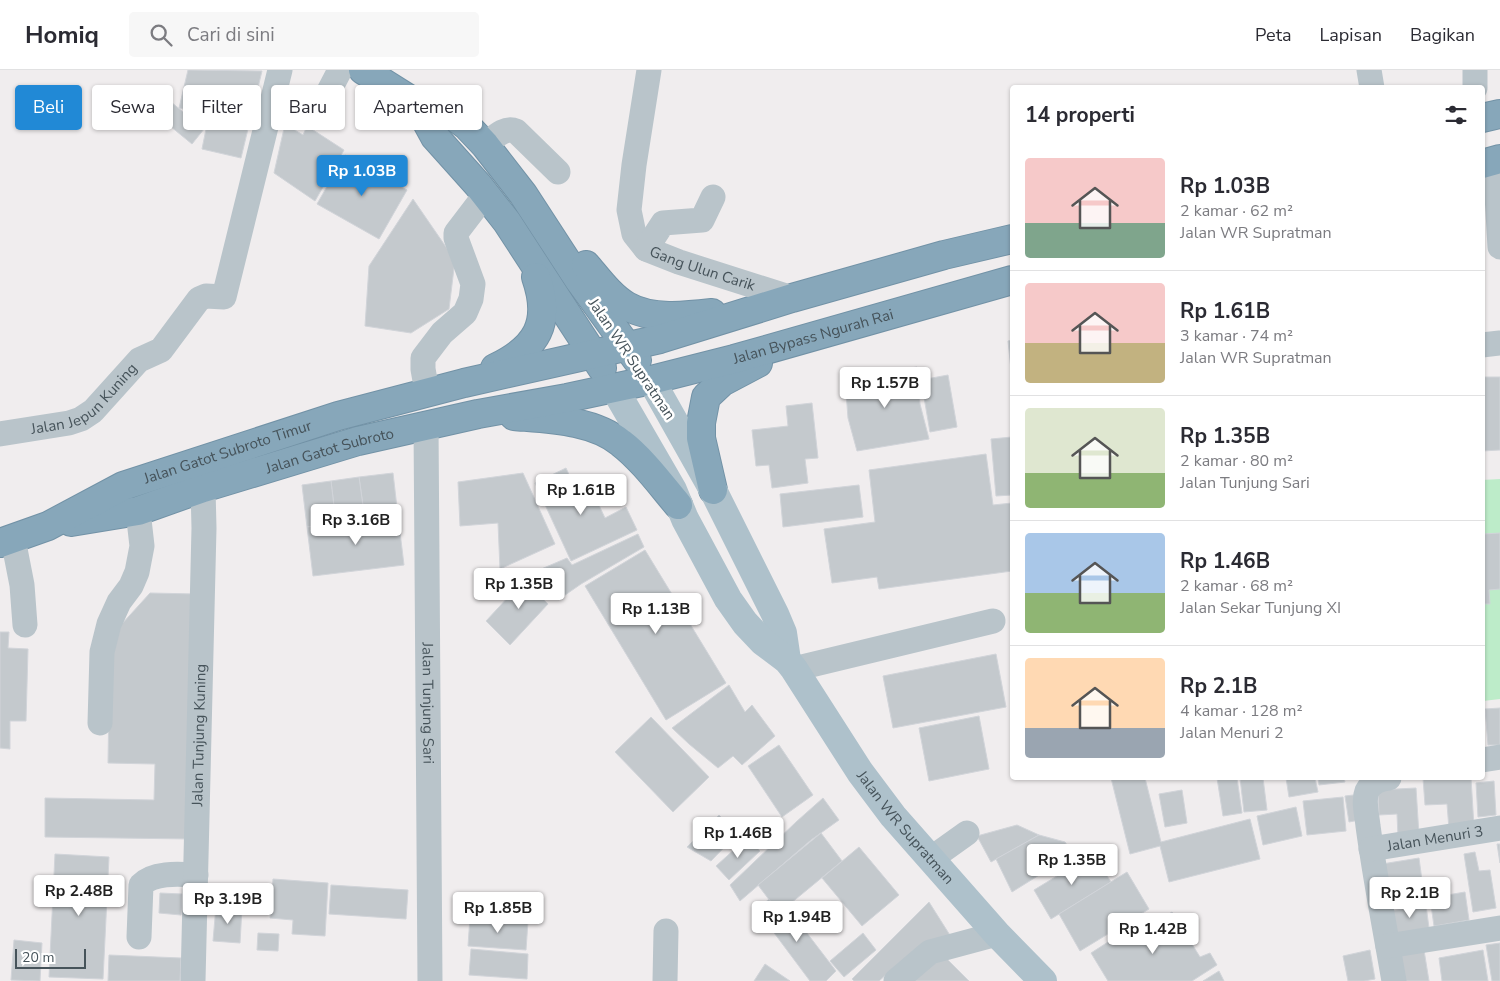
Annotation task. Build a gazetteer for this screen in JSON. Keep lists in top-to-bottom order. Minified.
{"streets":{"highway":["Jalan Bypass Ngurah Rai","Jalan WR Supratman","Jalan Gatot Subroto","Jalan Gatot Subroto Timur"],"street":["Gang Ulun Carik","Jalan Jepun Kuning","Jalan Tunjung Sari","Jalan Tunjung Kuning","Jalan Menuri 3"]},"crossings":[["Jalan Bypass Ngurah Rai","Jalan WR Supratman"],["Jalan Bypass Ngurah Rai","Jalan Gatot Subroto"],["Jalan WR Supratman","Jalan Gatot Subroto"],["Jalan Gatot Subroto","Jalan Gatot Subroto Timur"],["Jalan Gatot Subroto","Jalan Tunjung Sari"],["Jalan Gatot Subroto","Jalan Tunjung Kuning"]],"scale_bar":"20 m","page":{"header":"Homiq","search":"Cari di sini","nav":["Peta","Lapisan","Bagikan"],"chip":["Beli","Sewa","Filter","Baru","Apartemen"],"heading":"14 properti","list":[{"name":"Rp 1.03B","note":"2 kamar · 62 m² · Jalan WR Supratman"},{"name":"Rp 1.61B","note":"3 kamar · 74 m² · Jalan WR Supratman"},{"name":"Rp 1.35B","note":"2 kamar · 80 m² · Jalan Tunjung Sari"},{"name":"Rp 1.46B","note":"2 kamar · 68 m² · Jalan Sekar Tunjung XI"},{"name":"Rp 2.1B","note":"4 kamar · 128 m² · Jalan Menuri 2"}],"price":["Rp 1.03B","Rp 1.57B","Rp 1.61B","Rp 3.16B","Rp 1.35B","Rp 1.13B","Rp 1.46B","Rp 1.35B","Rp 2.48B","Rp 2.1B","Rp 3.19B","Rp 1.85B","Rp 1.94B","Rp 1.42B"],"scale":"20 m"}}
